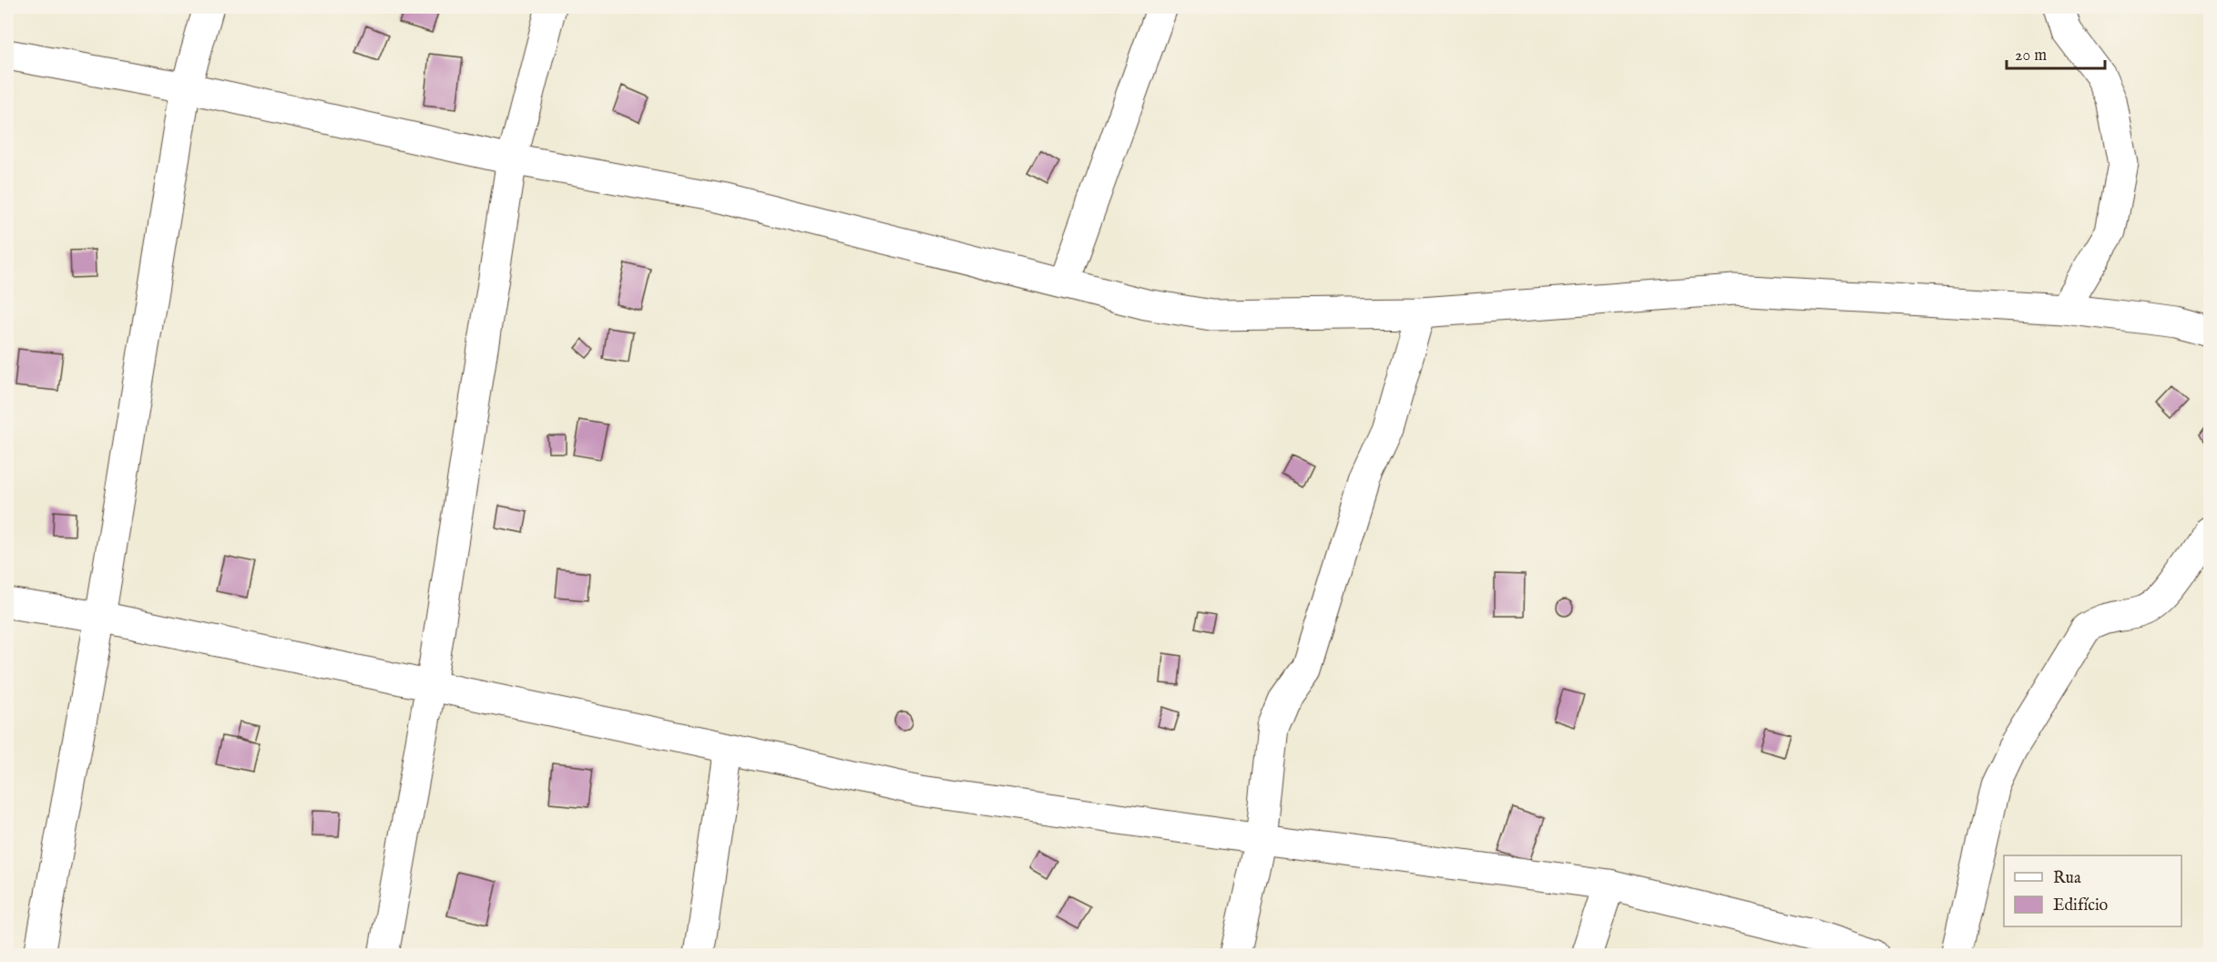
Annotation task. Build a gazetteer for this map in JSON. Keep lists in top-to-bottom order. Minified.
{"legend":["Rua","Edifício"],"scale_bar":"20 m"}
